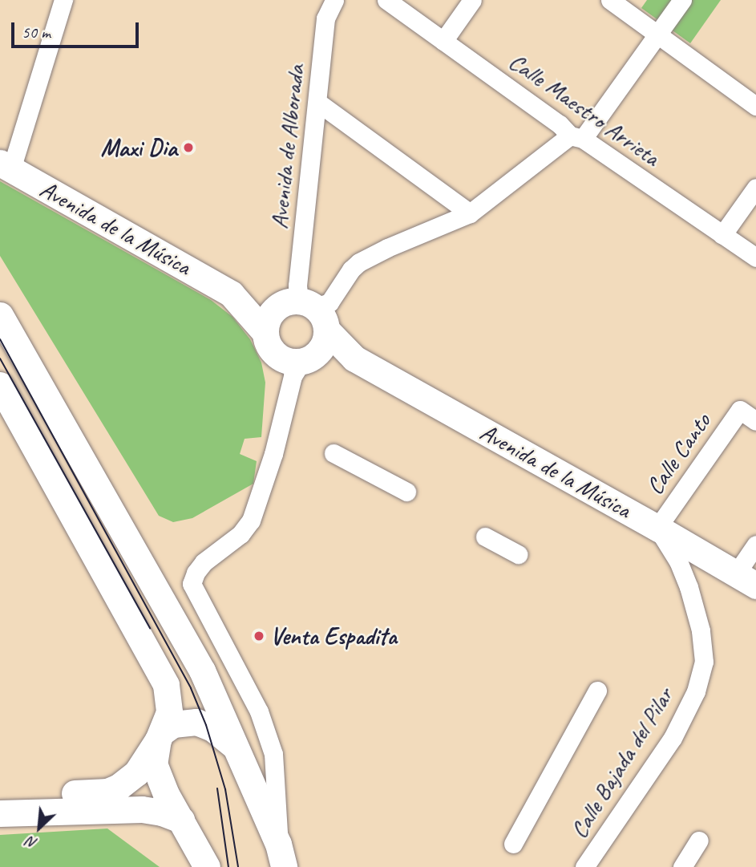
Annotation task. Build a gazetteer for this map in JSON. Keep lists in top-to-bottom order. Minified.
{"streets":{"main road":["Avenida de la Música"],"street":["Calle Maestro Arrieta","Avenida de Alborada","Calle Canto","Calle Bajada del Pilar"]},"crossings":[["Avenida de Alborada","Avenida de la Música"],["Avenida de la Música","Calle Canto"],["Avenida de la Música","Calle Bajada del Pilar"],["Calle Canto","Calle Bajada del Pilar"]],"places":["Maxi Dia","Venta Espadita"],"scale_bar":"50 m","north":"bottom left"}
